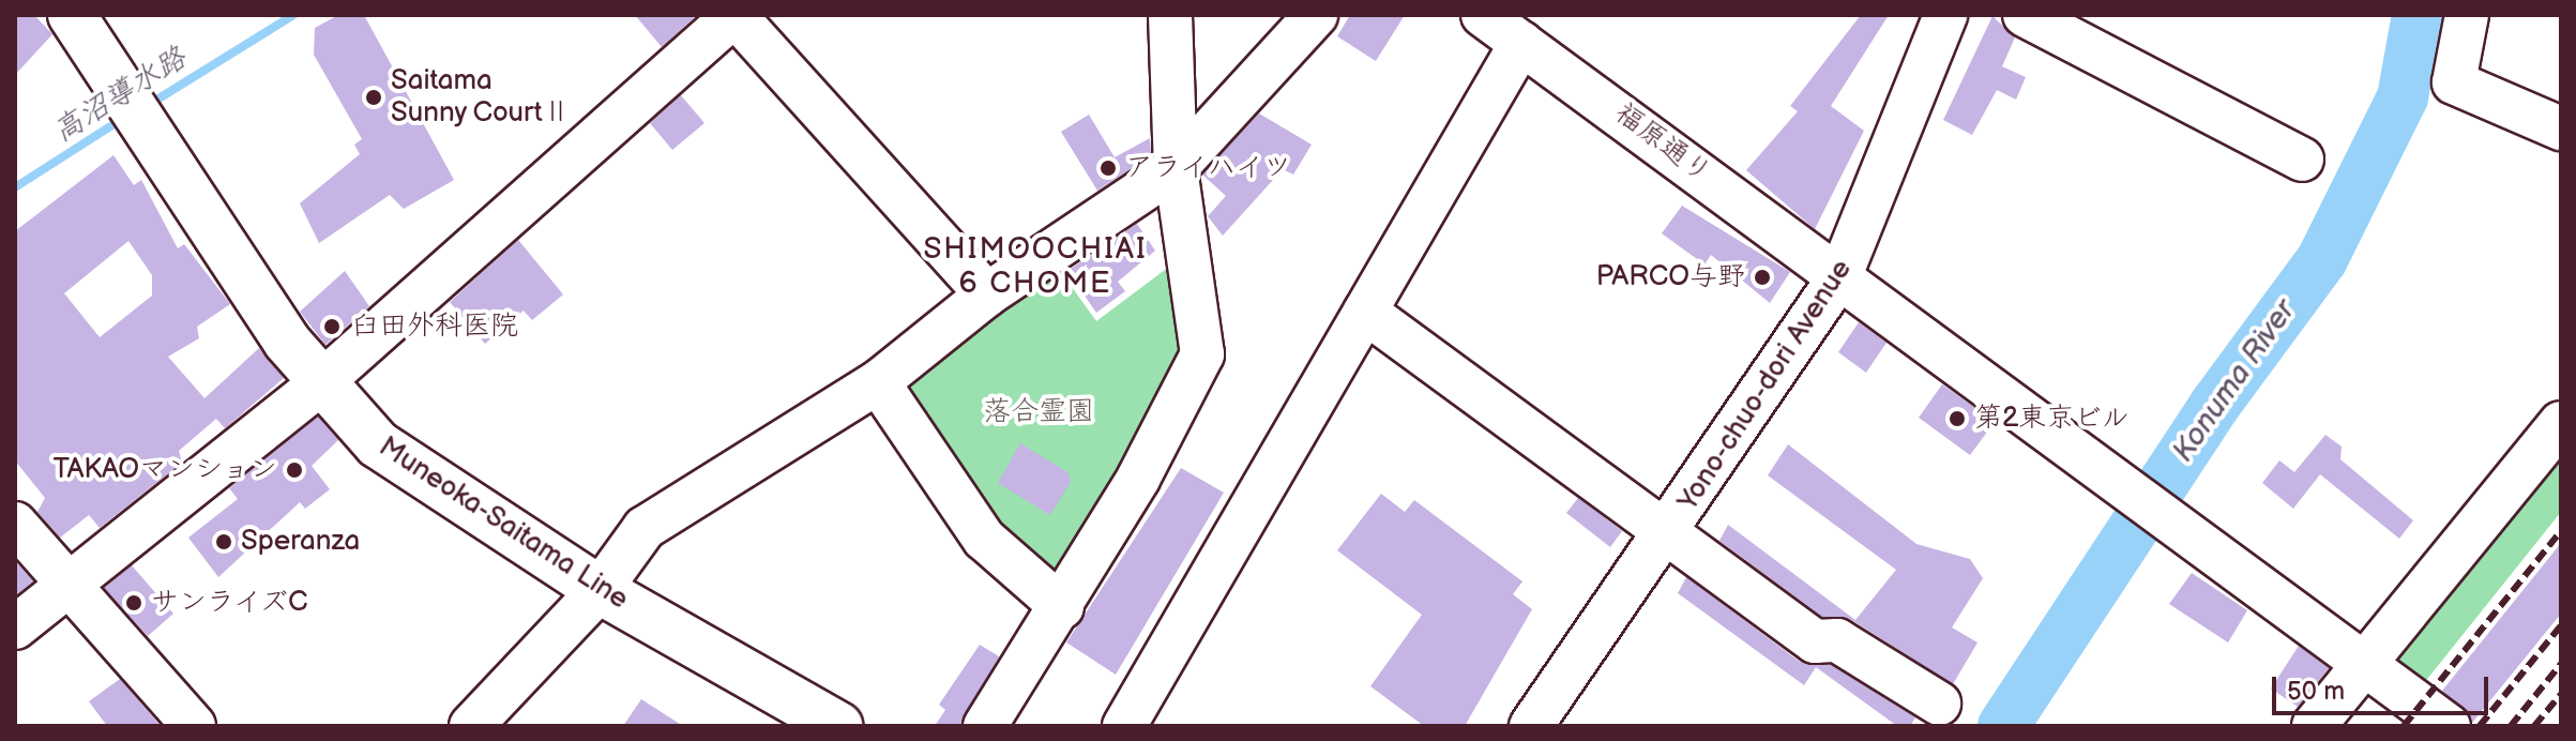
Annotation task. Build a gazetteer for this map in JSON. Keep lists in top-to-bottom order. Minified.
{"streets":{"main road":["Muneoka-Saitama Line"],"street":["福原通り","Yono-chuo-dori Avenue"]},"crossings":[["福原通り","Yono-chuo-dori Avenue"]],"districts":["SHIMOOCHIAI 6 CHOME"],"water":["高沼導水路","Konuma River"],"parks":["落合霊園"],"places":["Saitama Sunny CourtⅡ","アライハイツ","PARCO与野","臼田外科医院","第2東京ビル","TAKAOマンション","Speranza","サンライズC"],"scale_bar":"50 m"}
